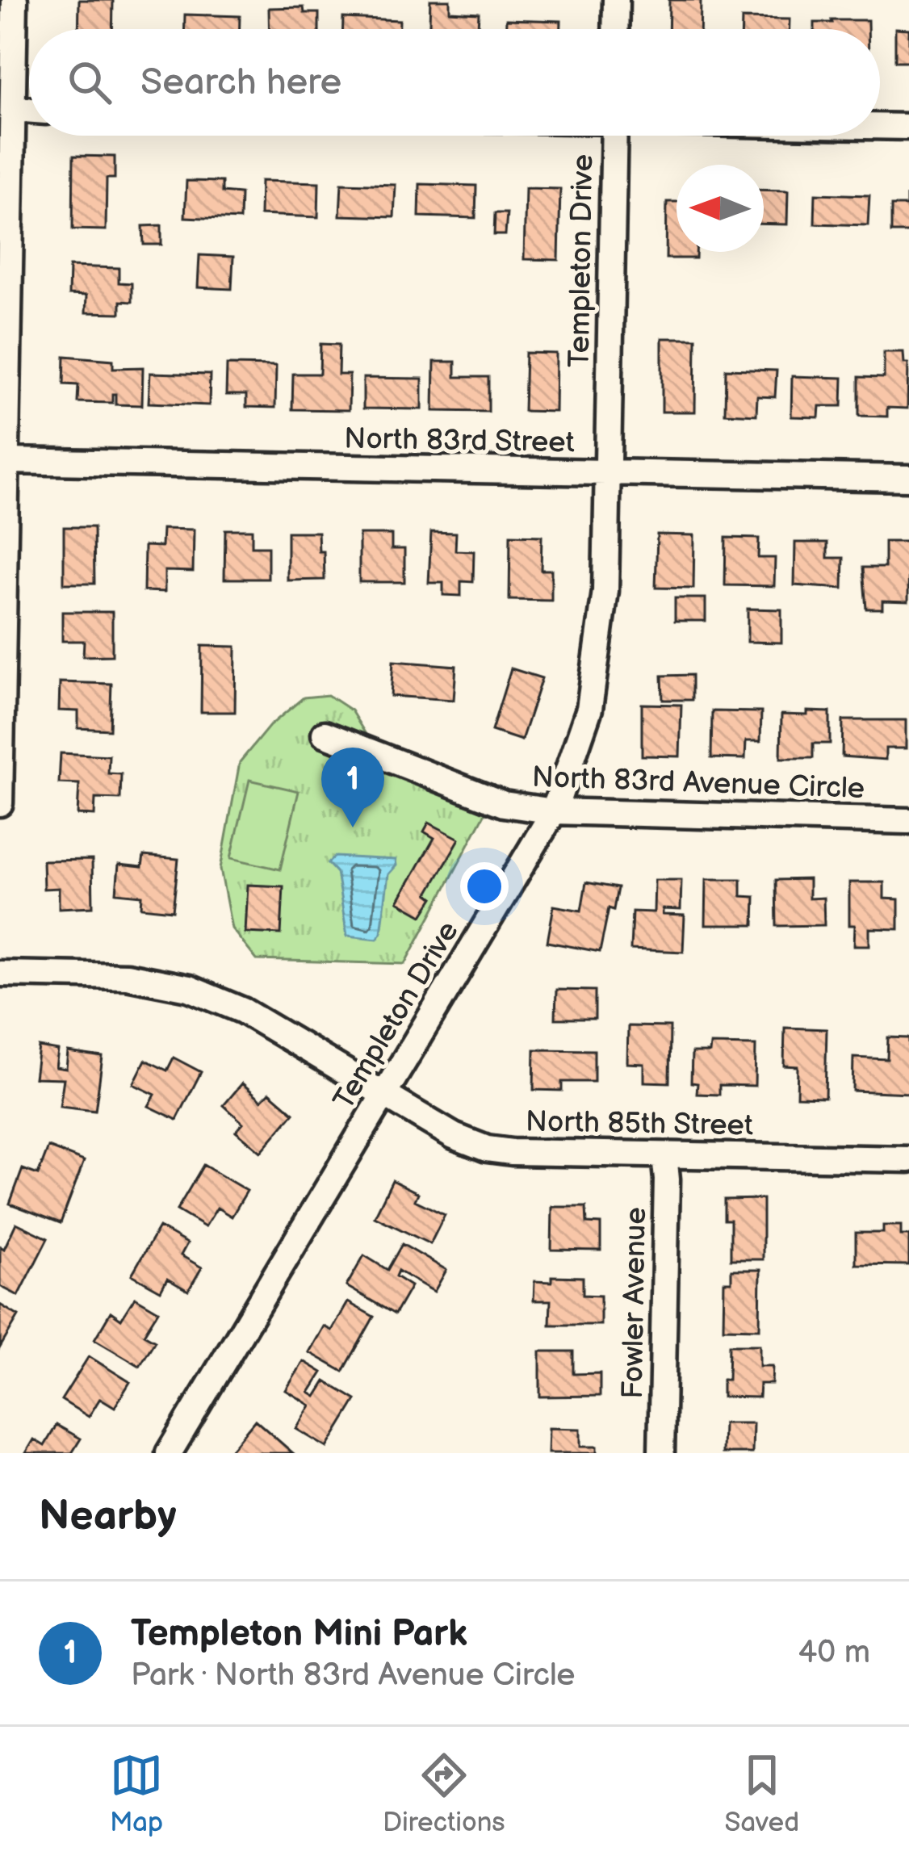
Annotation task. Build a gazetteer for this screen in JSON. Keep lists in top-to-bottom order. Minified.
{"streets":{"street":["Templeton Drive","North 83rd Street","North 83rd Avenue Circle","North 85th Street","Fowler Avenue"]},"crossings":[["Templeton Drive","North 83rd Street"],["Templeton Drive","North 83rd Avenue Circle"],["Templeton Drive","North 85th Street"],["North 85th Street","Fowler Avenue"]],"north":"left","page":{"search":"Search here","pins":"1","heading":"Nearby","list":[{"mark":"1","name":"Templeton Mini Park","note":"Park · North 83rd Avenue Circle","value":"40 m"}],"nav":["Map","Directions","Saved"]}}
